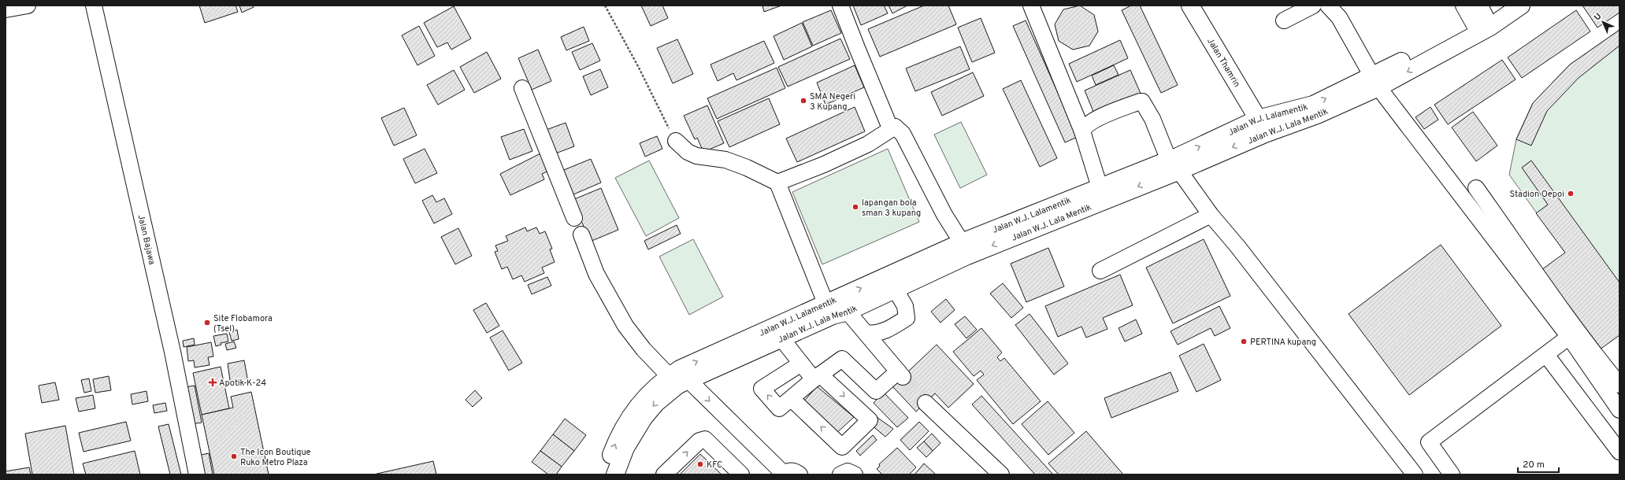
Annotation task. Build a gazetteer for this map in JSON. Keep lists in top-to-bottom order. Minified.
{"streets":{"main road":["Jalan Thamrin","Jalan W.J. Lalamentik","Jalan W.J. Lala Mentik"],"street":["Jalan Bajawa"]},"crossings":[["Jalan Thamrin","Jalan W.J. Lalamentik"],["Jalan W.J. Lalamentik","Jalan W.J. Lala Mentik"]],"one_way":["Jalan W.J. Lalamentik"],"places":{"other":["SMA Negeri 3 Kupang","Stadion Oepoi","lapangan bola sman 3 kupang","Site Flobamora (Tsel)","PERTINA kupang","The Icon Boutique Ruko Metro Plaza","KFC"],"health":["Apotik K-24"]},"scale_bar":"20 m","north":"top left"}
